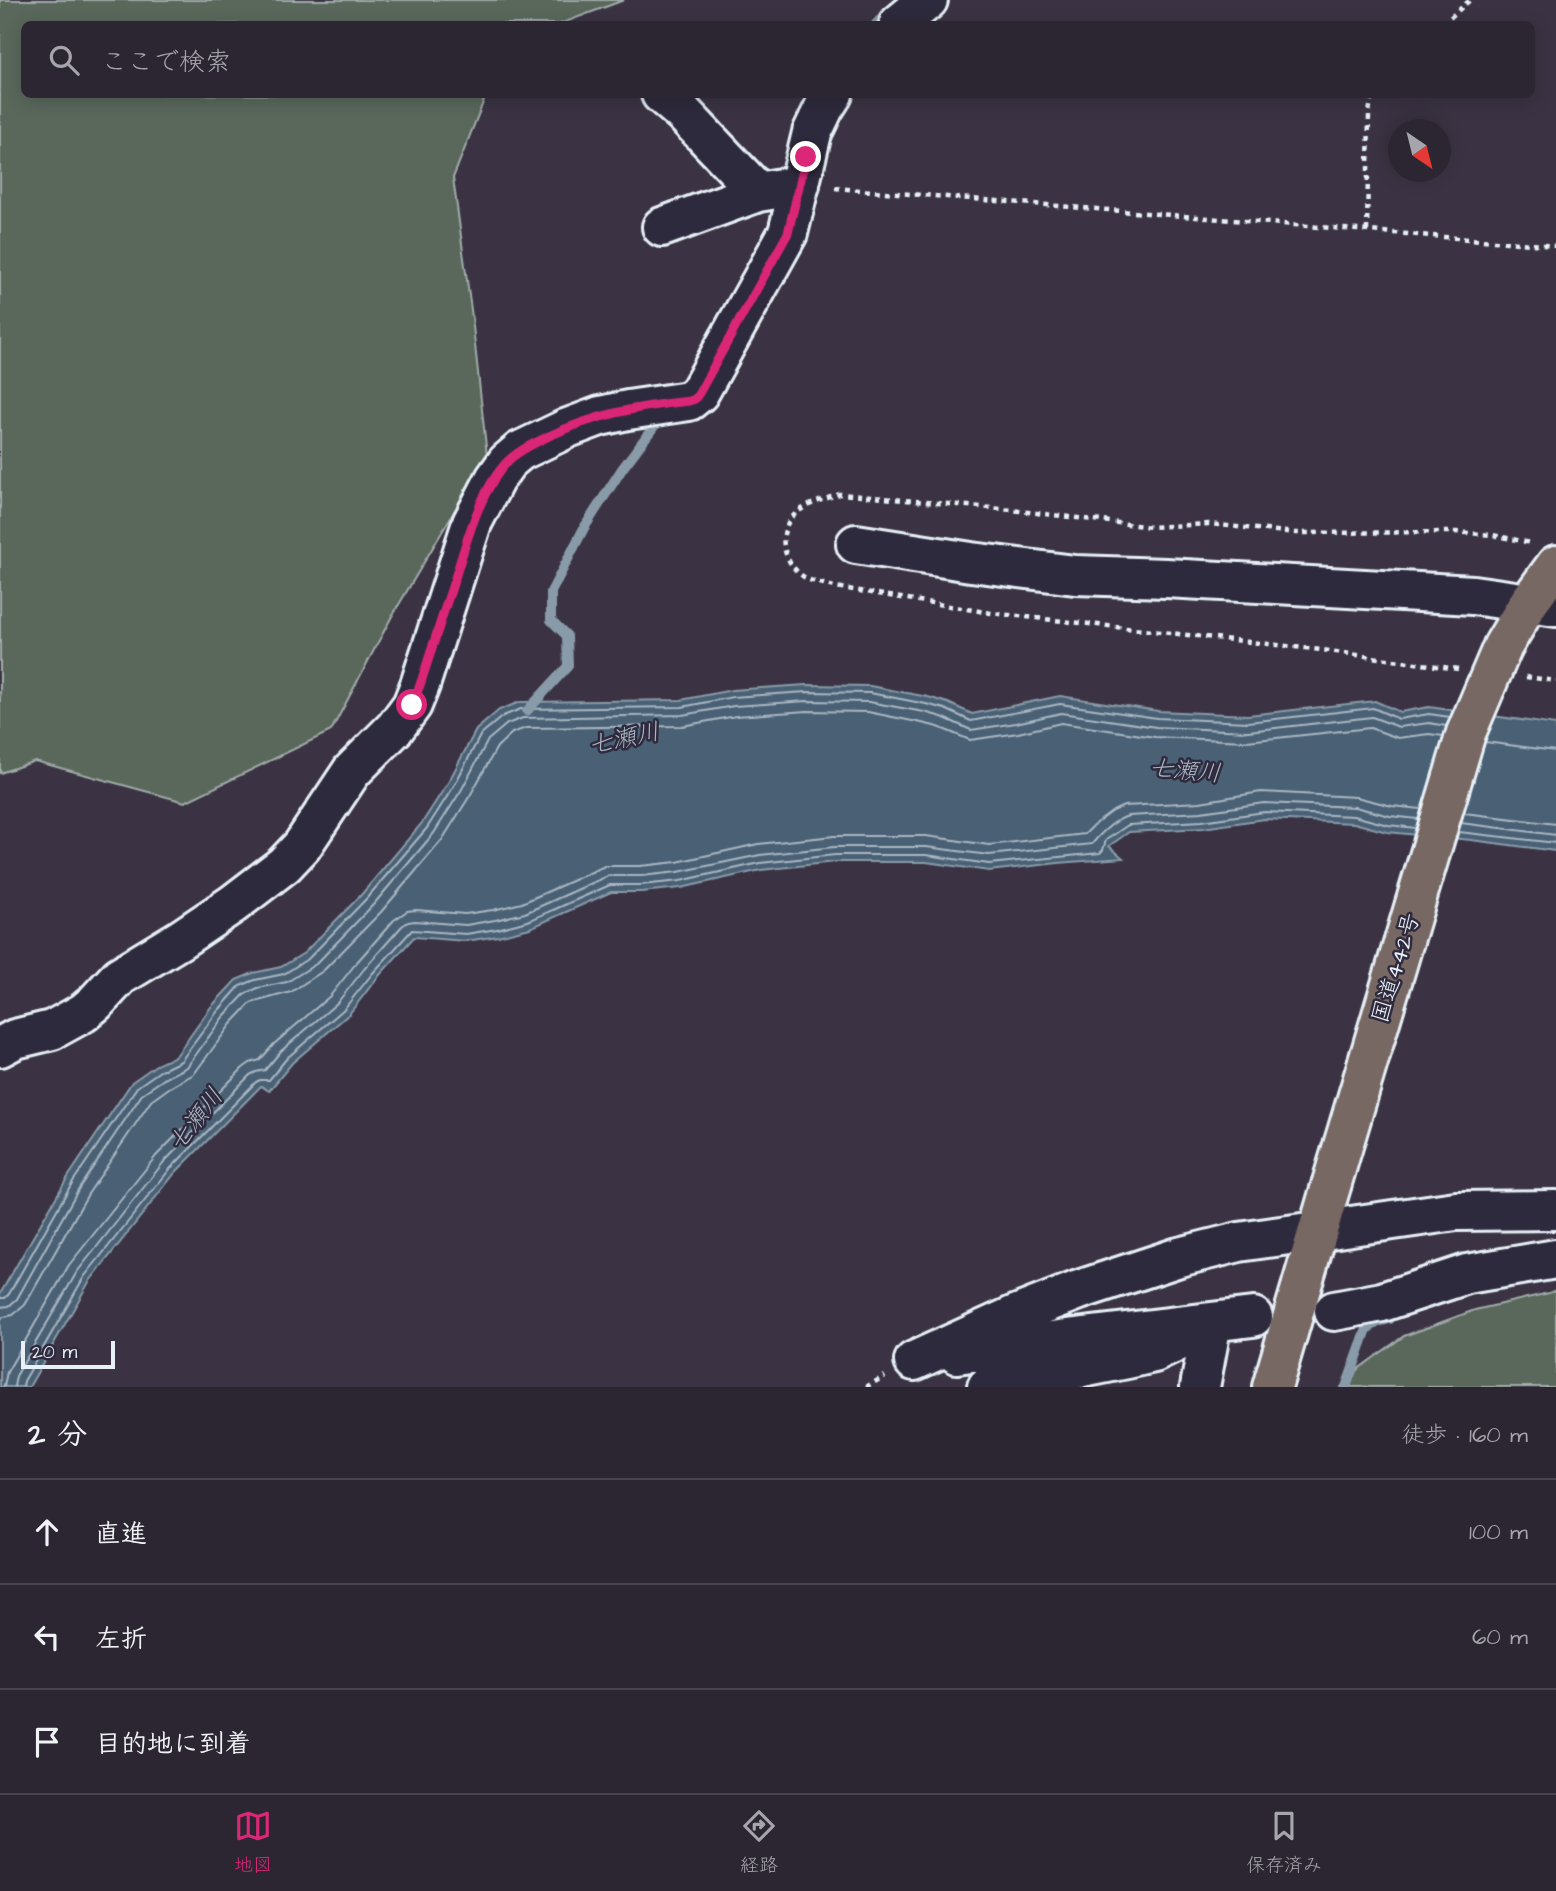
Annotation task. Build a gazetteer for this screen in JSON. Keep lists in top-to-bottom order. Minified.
{"streets":{"highway":["国道442号"]},"water":["七瀬川"],"scale_bar":"20 m","north":"bottom right","page":{"search":"ここで検索","scale":"20 m","heading":["2 分","徒歩 · 160 m"],"list":[["直進","100 m"],["左折","60 m"],"目的地に到着"],"nav":["地図","経路","保存済み"]}}
